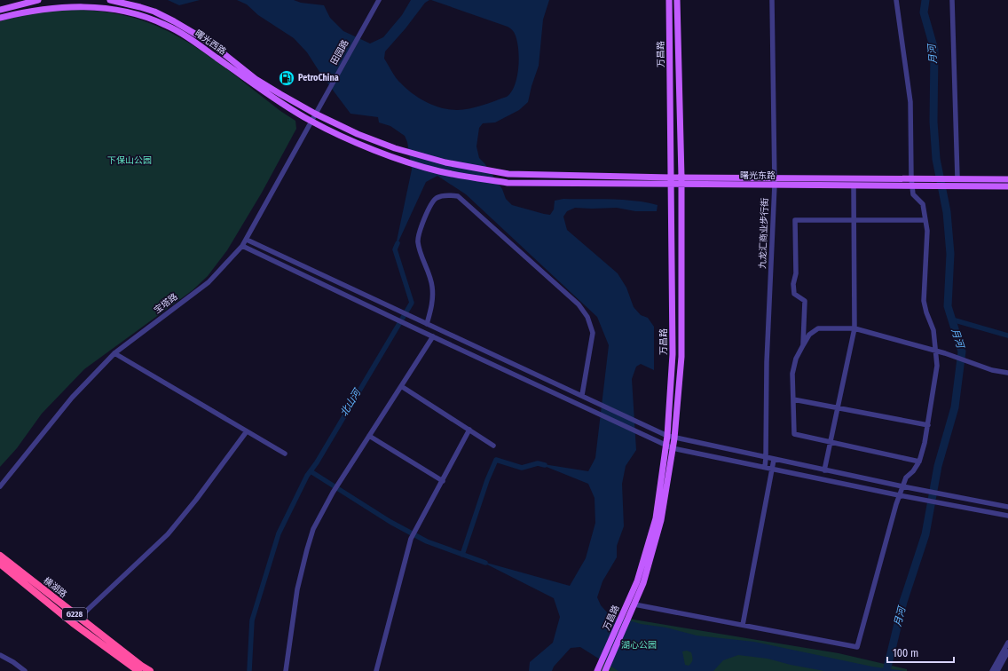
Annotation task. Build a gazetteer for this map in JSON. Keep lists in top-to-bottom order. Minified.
{"streets":{"highway":["横湖路","G228"],"main road":["曙光西路","万昌路","曙光东路"],"street":["田园路","九龙汇商业步行街","宝塔路"]},"crossings":[["曙光西路","田园路"],["曙光西路","曙光东路"],["曙光西路","宝塔路"],["田园路","宝塔路"],["万昌路","曙光东路"],["曙光东路","九龙汇商业步行街"]],"water":["月河","北山河"],"parks":["下保山公园","湖心公园"],"places":{"fuel station":["PetroChina"]},"scale_bar":"100 m"}
